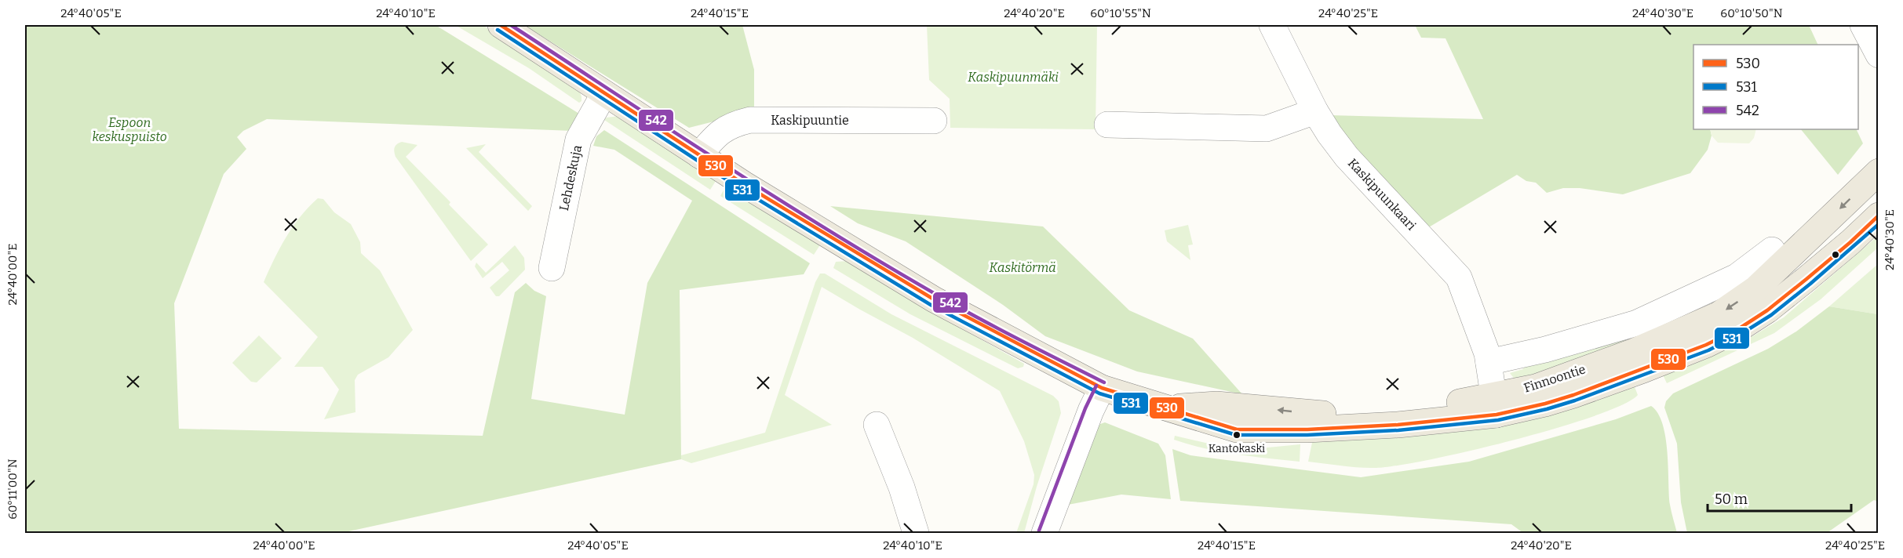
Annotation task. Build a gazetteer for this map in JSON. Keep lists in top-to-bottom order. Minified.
{"streets":{"main road":["Finnoontie"],"street":["Kaskipuuntie","Lehdeskuja","Kaskipuunkaari"]},"crossings":[["Kaskipuuntie","Finnoontie"],["Lehdeskuja","Finnoontie"],["Kaskipuunkaari","Finnoontie"]],"parks":["Kaskipuunmäki","Espoon keskuspuisto","Kaskitörmä"],"places":["Kantokaski"],"lines":["transit line 530","transit line 542","transit line 531"],"legend":["530","531","542"],"scale_bar":"50 m","coordinates":["24°40'05\"E","24°40'10\"E","24°40'15\"E","24°40'20\"E","60°10'55\"N","24°40'25\"E","24°40'30\"E","60°10'50\"N","24°40'00\"E","60°11'00\"N"]}
